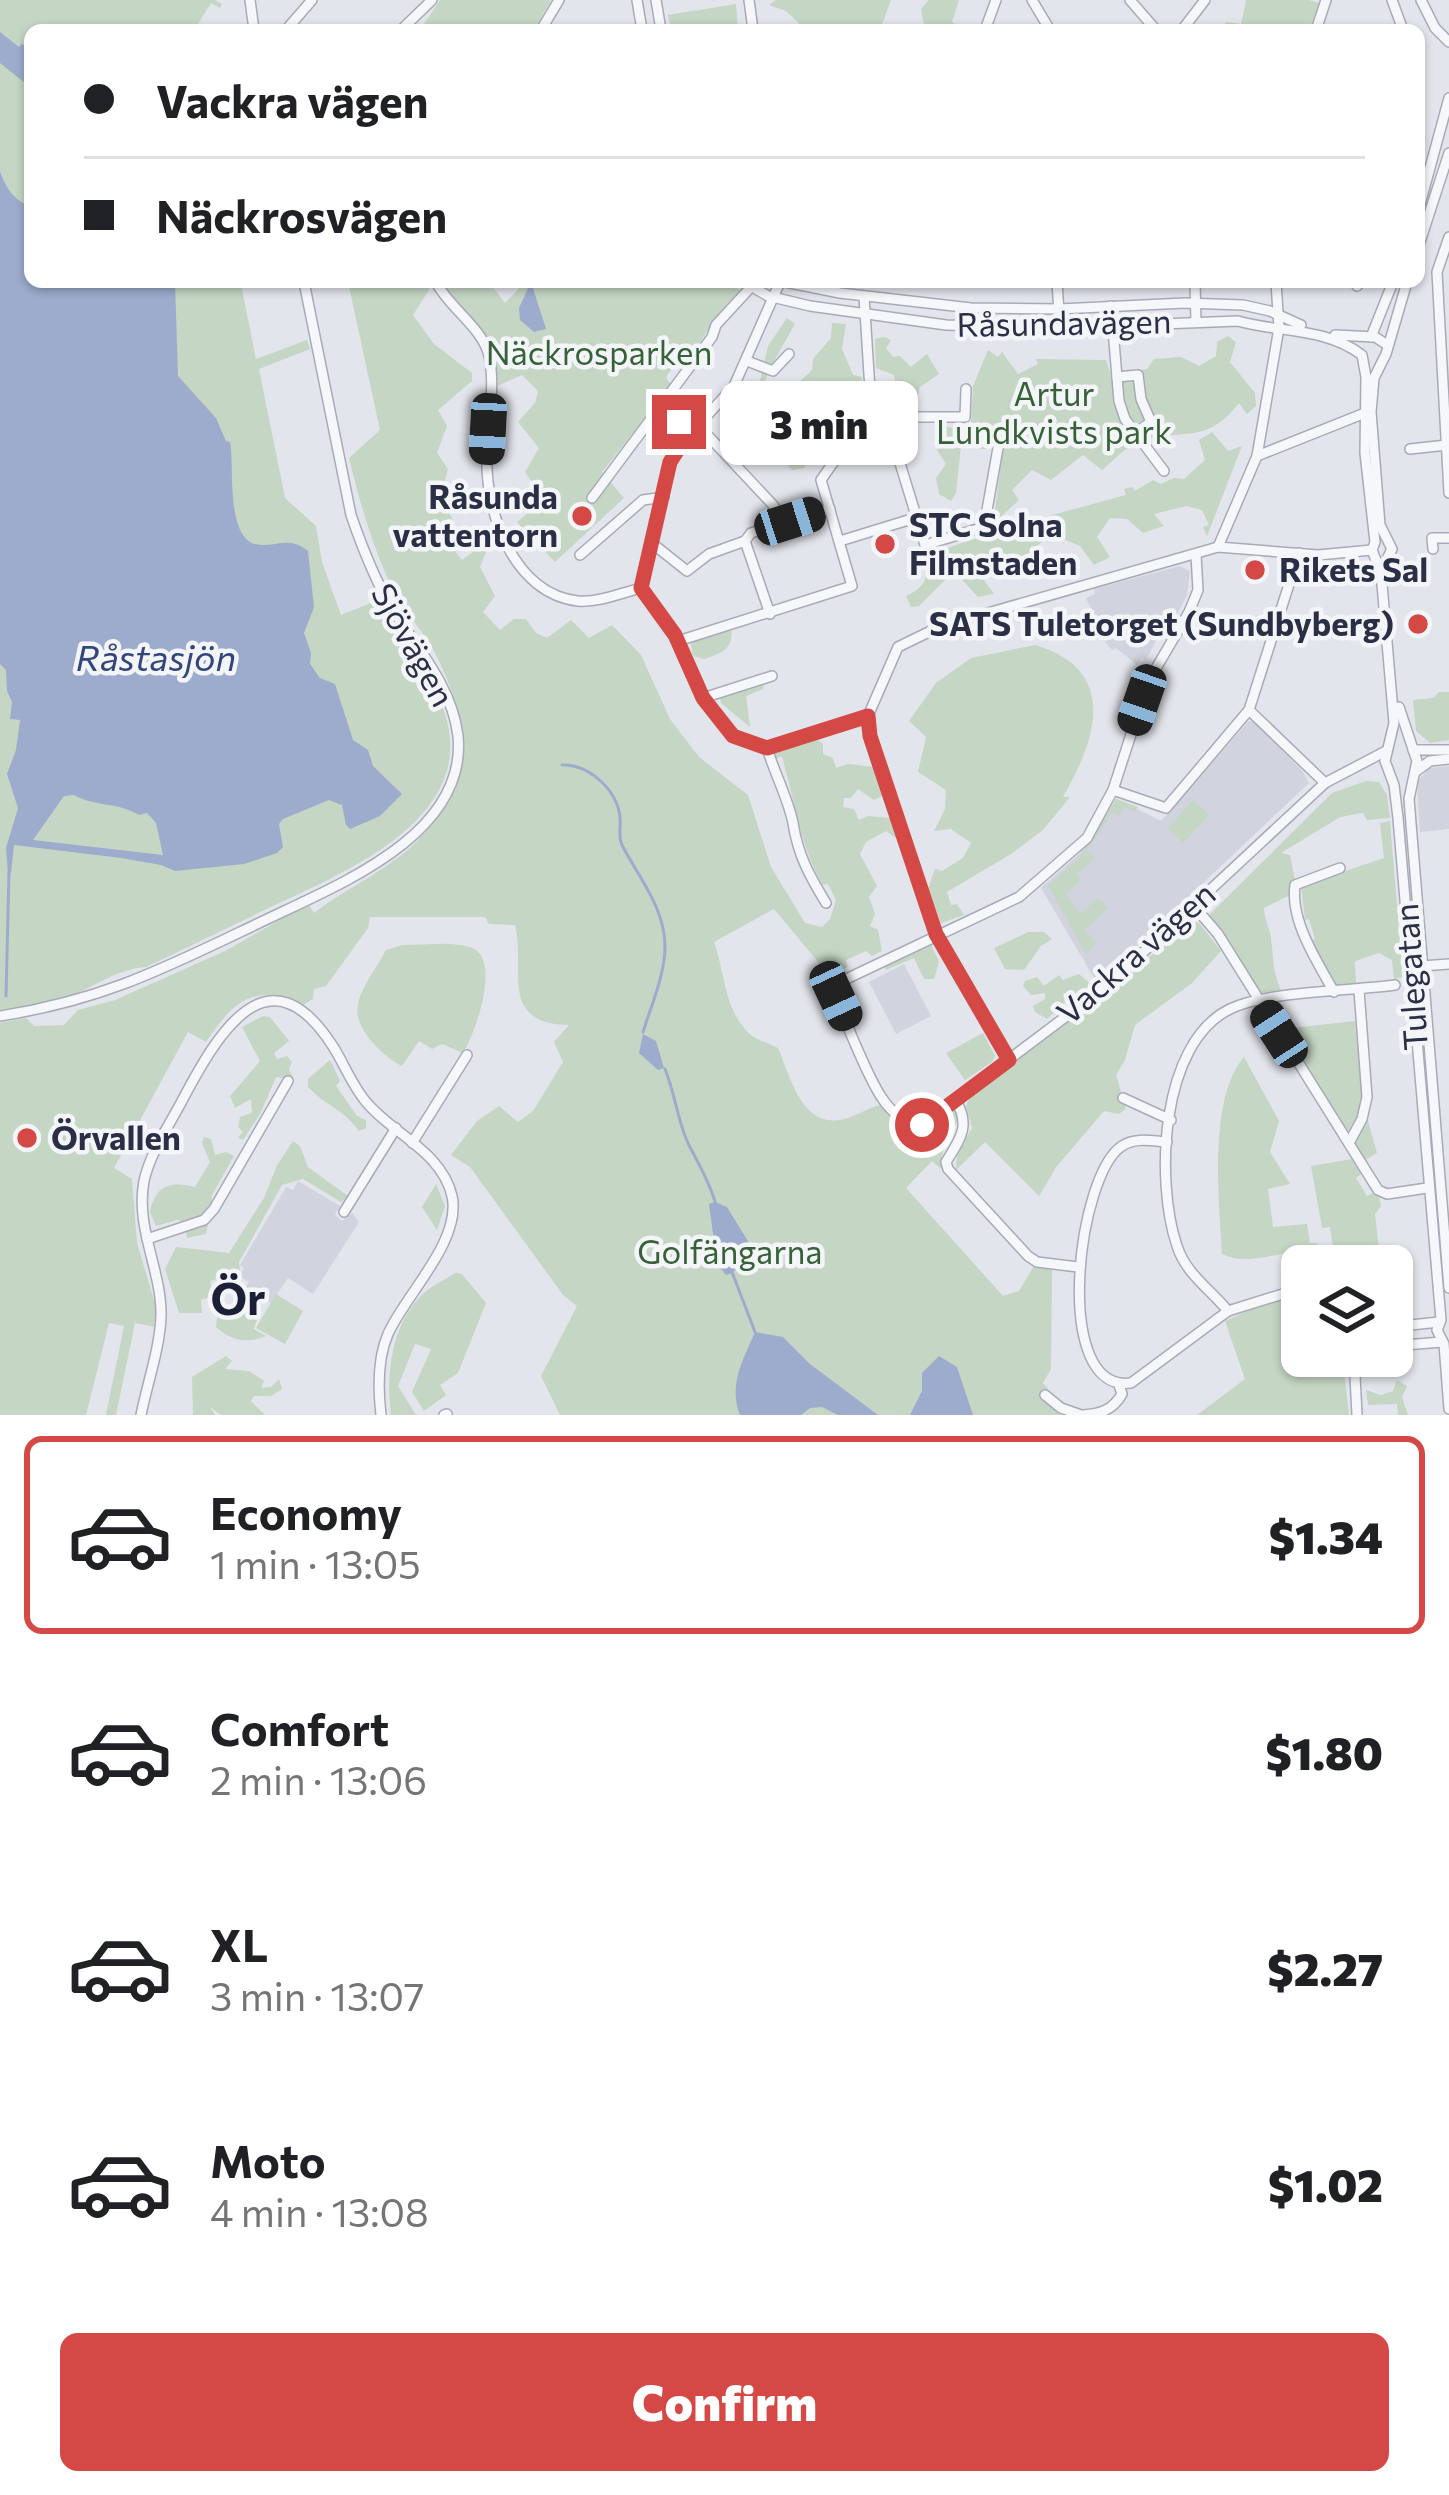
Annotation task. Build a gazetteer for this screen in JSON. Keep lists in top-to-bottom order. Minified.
{"streets":{"street":["Råsundavägen","Sjövägen","Vackra vägen","Tulegatan"]},"crossings":[["Vackra vägen","Tulegatan"]],"districts":["Ör"],"water":["Råstasjön"],"parks":["Näckrosparken","Artur Lundkvists park","Golfängarna"],"places":["Råsunda vattentorn","STC Solna Filmstaden","Rikets Sal","SATS Tuletorget (Sundbyberg)","Örvallen"],"page":{"banner":["Vackra vägen","Näckrosvägen"],"bubble":"3 min","list":[{"name":"Economy","note":"1 min · 13:05","value":"$1.34"},{"name":"Comfort","note":"2 min · 13:06","value":"$1.80"},{"name":"XL","note":"3 min · 13:07","value":"$2.27"},{"name":"Moto","note":"4 min · 13:08","value":"$1.02"}],"buttons":"Confirm"}}
